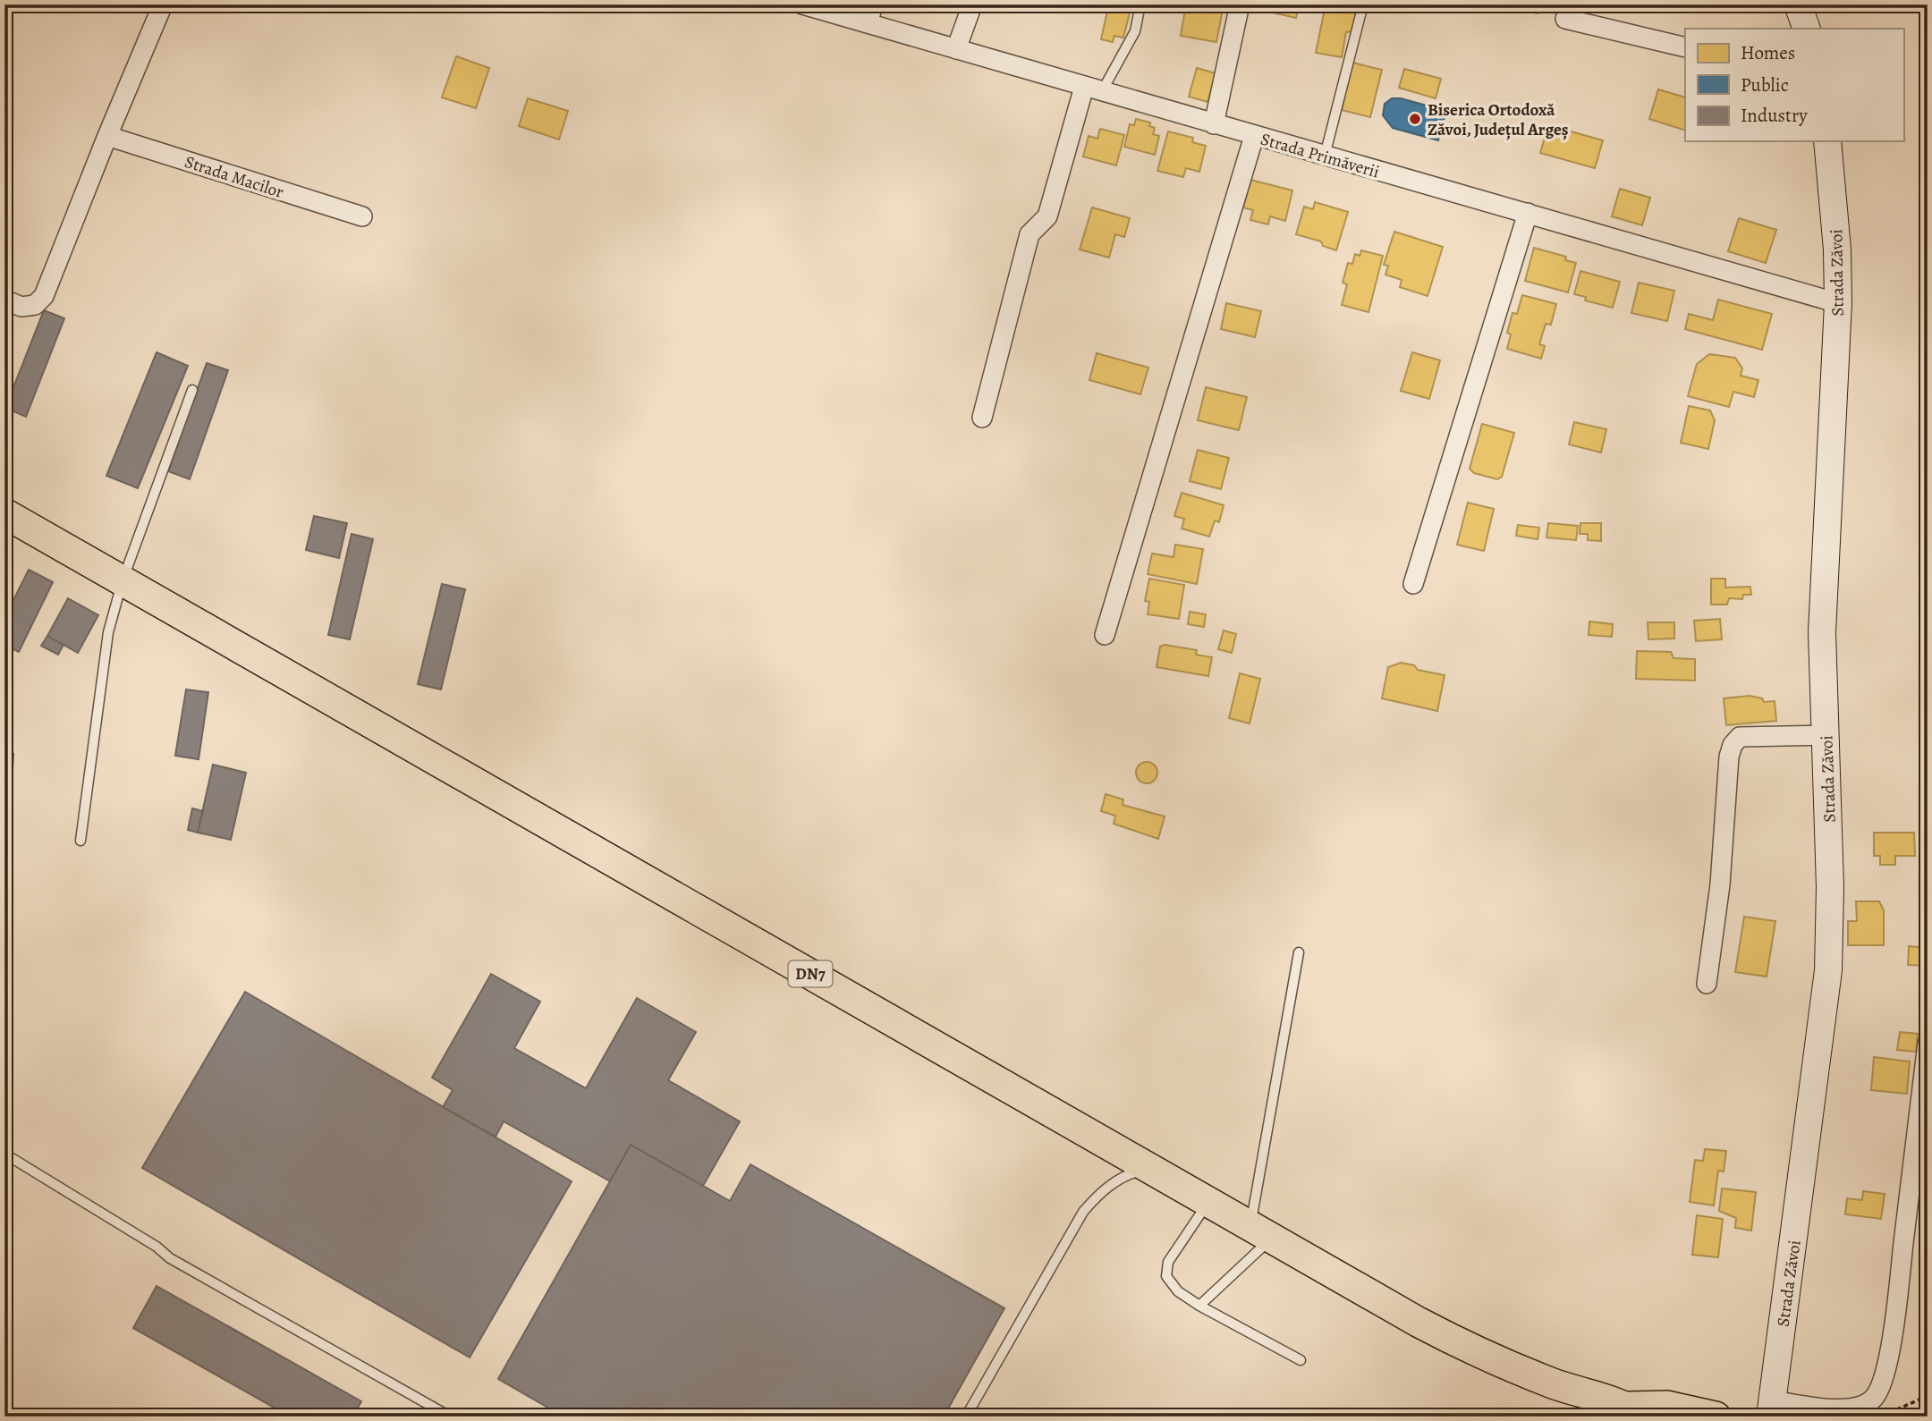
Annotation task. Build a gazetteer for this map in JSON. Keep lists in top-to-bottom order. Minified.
{"streets":{"main road":["DN7"],"street":["Strada Primăverii","Strada Macilor","Strada Zăvoi"]},"crossings":[["Strada Primăverii","Strada Zăvoi"]],"places":["Biserica Ortodoxă Zăvoi, Județul Argeș"],"legend":["Homes","Public","Industry"]}
